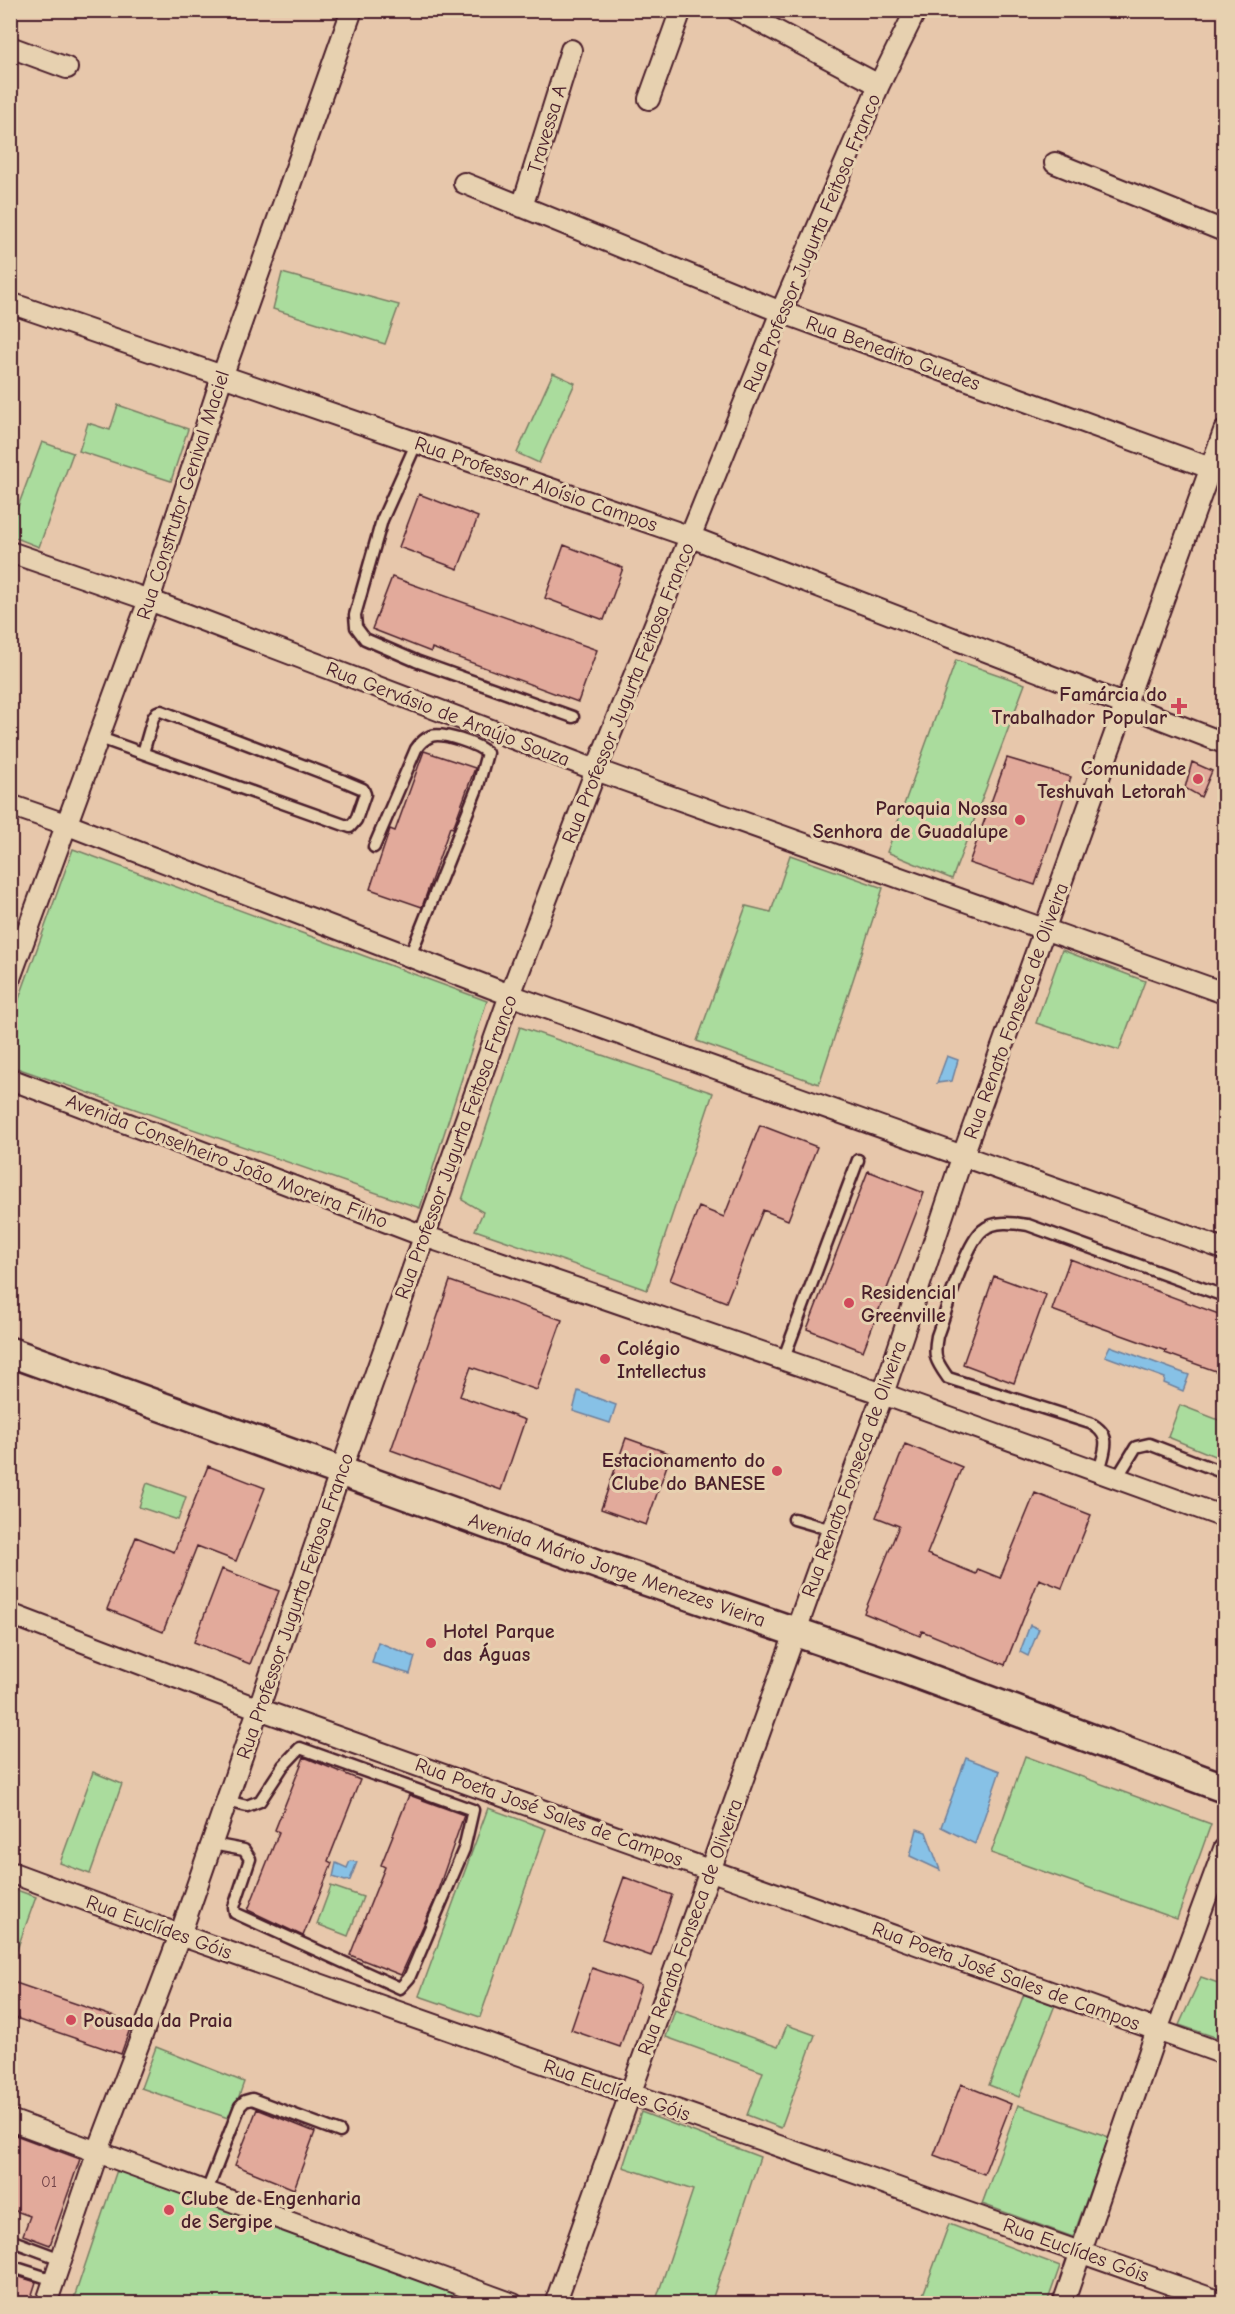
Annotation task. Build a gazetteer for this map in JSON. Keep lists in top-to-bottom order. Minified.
{"streets":{"street":["Travessa A","Rua Professor Jugurta Feitosa Franco","Rua Benedito Guedes","Rua Professor Aloísio Campos","Rua Construtor Genival Maciel","Rua Gervásio de Araújo Souza","Rua Renato Fonseca de Oliveira","Avenida Conselheiro João Moreira Filho","Avenida Mário Jorge Menezes Vieira","Rua Poeta José Sales de Campos","Rua Euclídes Góis"]},"crossings":[["Travessa A","Rua Benedito Guedes"],["Rua Professor Jugurta Feitosa Franco","Rua Benedito Guedes"],["Rua Professor Jugurta Feitosa Franco","Rua Professor Aloísio Campos"],["Rua Professor Jugurta Feitosa Franco","Rua Gervásio de Araújo Souza"],["Rua Professor Jugurta Feitosa Franco","Avenida Conselheiro João Moreira Filho"],["Rua Professor Jugurta Feitosa Franco","Avenida Mário Jorge Menezes Vieira"],["Rua Professor Jugurta Feitosa Franco","Rua Poeta José Sales de Campos"],["Rua Professor Jugurta Feitosa Franco","Rua Euclídes Góis"],["Rua Benedito Guedes","Rua Renato Fonseca de Oliveira"],["Rua Professor Aloísio Campos","Rua Construtor Genival Maciel"],["Rua Professor Aloísio Campos","Rua Renato Fonseca de Oliveira"],["Rua Construtor Genival Maciel","Rua Gervásio de Araújo Souza"],["Rua Gervásio de Araújo Souza","Rua Renato Fonseca de Oliveira"],["Rua Renato Fonseca de Oliveira","Avenida Conselheiro João Moreira Filho"],["Rua Renato Fonseca de Oliveira","Avenida Mário Jorge Menezes Vieira"],["Rua Renato Fonseca de Oliveira","Rua Poeta José Sales de Campos"],["Rua Renato Fonseca de Oliveira","Rua Euclídes Góis"]],"places":{"health":["Famárcia do Trabalhador Popular"],"other":["Comunidade Teshuvah Letorah","Paroquia Nossa Senhora de Guadalupe","Residencial Greenville","Colégio Intellectus","Estacionamento do Clube do BANESE","Hotel Parque das Águas","Pousada da Praia","Clube de Engenharia de Sergipe"]},"house_numbers":["01"]}
